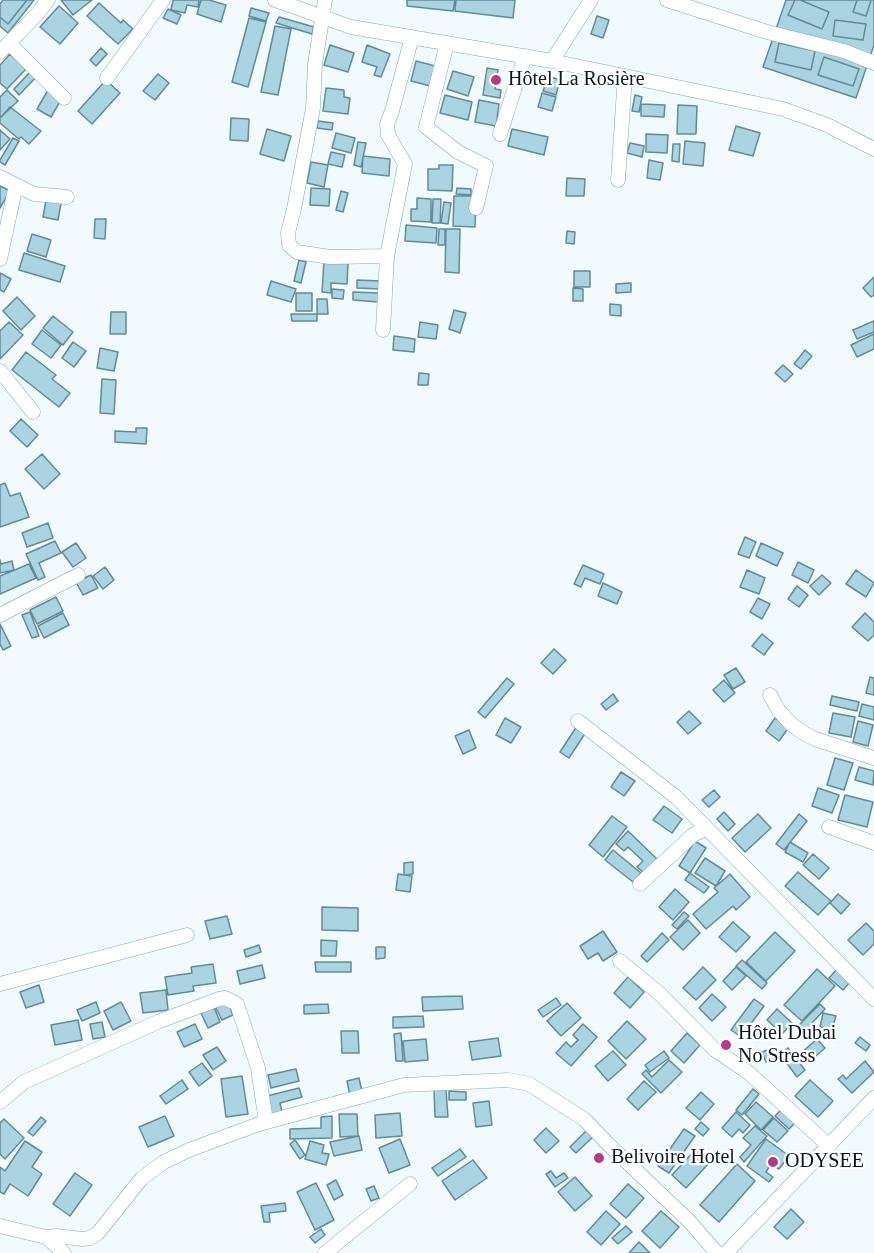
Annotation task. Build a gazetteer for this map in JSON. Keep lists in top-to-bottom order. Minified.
{"places":["Hôtel La Rosière","Hôtel Dubai No Stress","Belivoire Hotel","ODYSEE"]}
